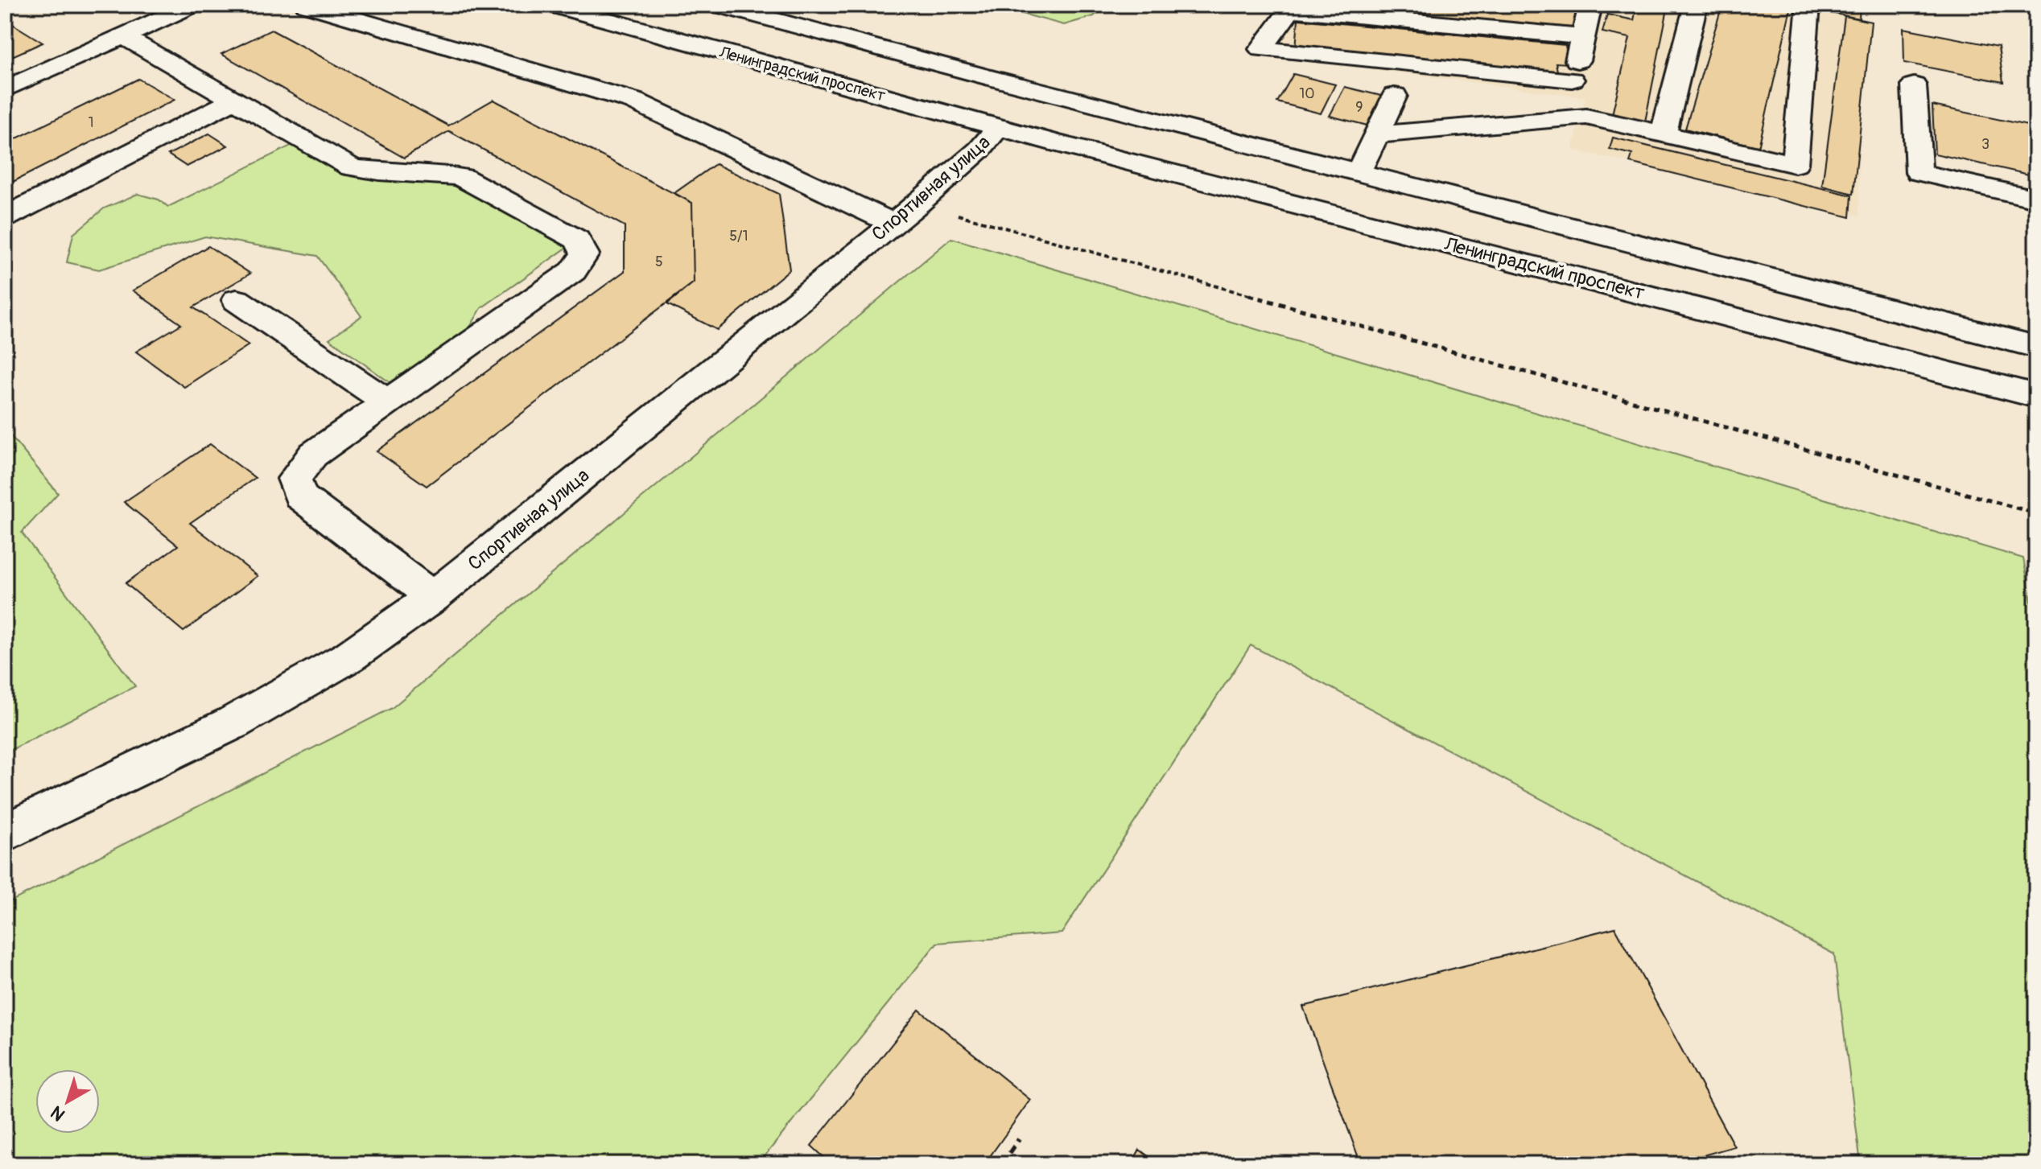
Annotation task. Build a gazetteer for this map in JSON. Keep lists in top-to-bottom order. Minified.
{"streets":{"main road":["Ленинградский проспект","Спортивная улица"]},"crossings":[["Ленинградский проспект","Спортивная улица"]],"house_numbers":["10","9","1","3","5/1","5"],"north":"bottom left"}
